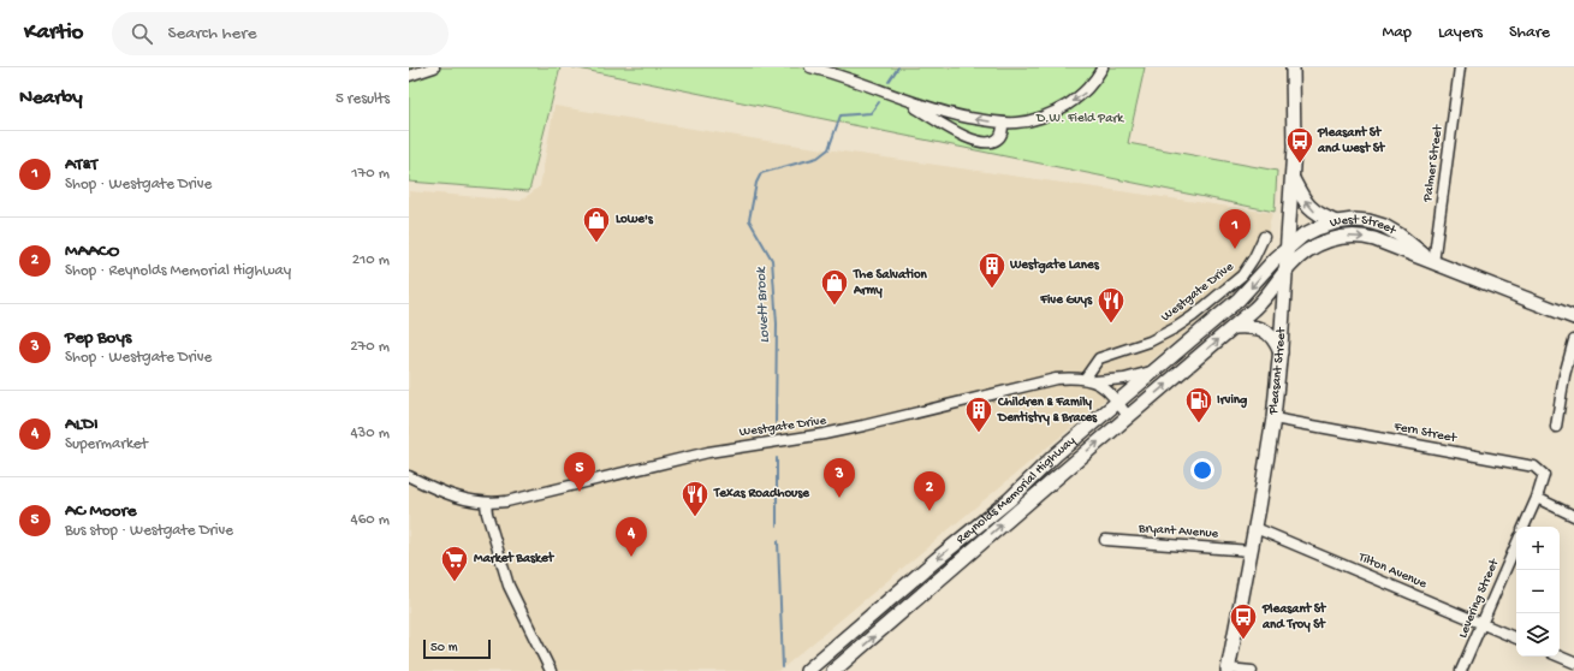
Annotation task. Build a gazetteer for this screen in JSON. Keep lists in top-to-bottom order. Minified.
{"streets":{"main road":["West Street","Pleasant Street","Reynolds Memorial Highway"],"street":["Palmer Street","Westgate Drive","Fern Street","Bryant Avenue","Tilton Avenue","Levering Street"]},"crossings":[["Palmer Street","West Street"],["West Street","Pleasant Street"],["West Street","Reynolds Memorial Highway"],["Pleasant Street","Fern Street"],["Pleasant Street","Reynolds Memorial Highway"],["Pleasant Street","Bryant Avenue"],["Pleasant Street","Tilton Avenue"],["Tilton Avenue","Levering Street"]],"water":["Lovett Brook"],"parks":["D.W. Field Park"],"places":{"bus stop":["Pleasant St and west St","Pleasant St and Troy St"],"shop":["Lowe's","The Salvation Army"],"building":["Westgate Lanes","Children & Family Dentistry & Braces"],"restaurant":["Five Guys","Texas Roadhouse"],"fuel station":["Irving"],"supermarket":["Market Basket"]},"scale_bar":"50 m","page":{"header":"Kartio","search":"Search here","nav":["Map","Layers","Share"],"heading":["Nearby","5 results"],"list":[{"mark":"1","name":"AT&T","note":"Shop · Westgate Drive","value":"170 m"},{"mark":"2","name":"MAACO","note":"Shop · Reynolds Memorial Highway","value":"210 m"},{"mark":"3","name":"Pep Boys","note":"Shop · Westgate Drive","value":"270 m"},{"mark":"4","name":"ALDI","note":"Supermarket","value":"430 m"},{"mark":"5","name":"AC Moore","note":"Bus stop · Westgate Drive","value":"460 m"}],"pins":["1","5","3","2","4"],"map_buttons":["+","−"],"scale":"50 m"}}
